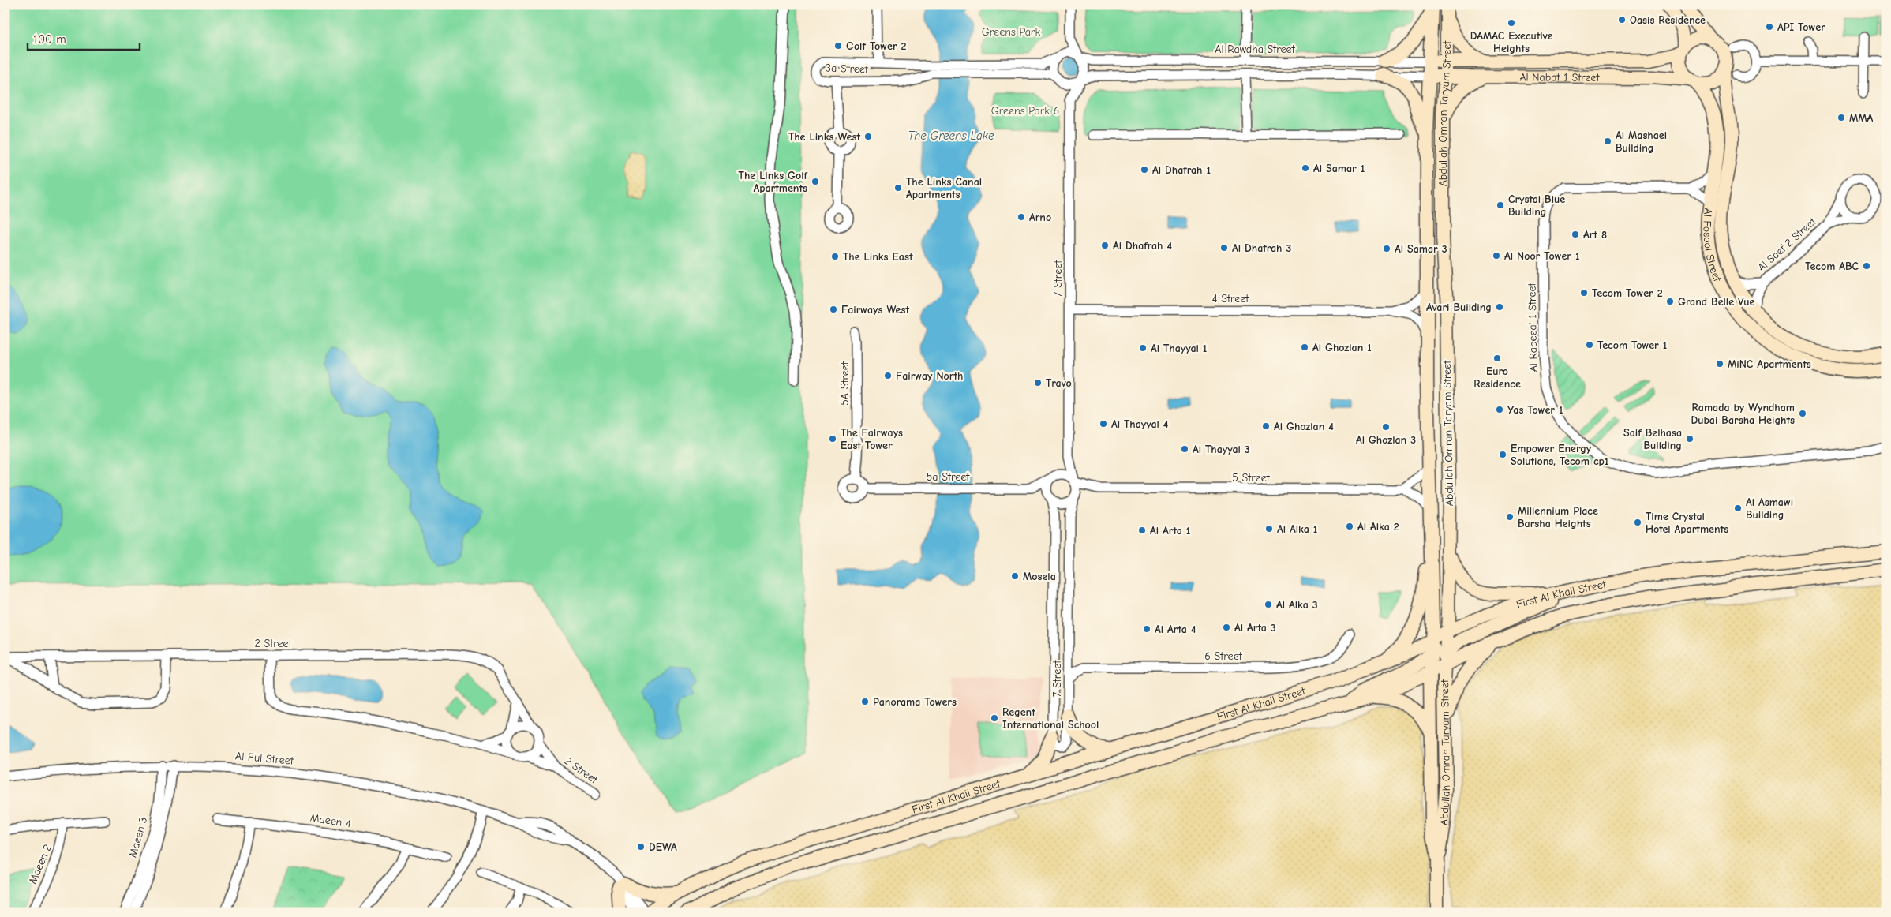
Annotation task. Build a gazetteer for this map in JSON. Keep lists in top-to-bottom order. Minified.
{"streets":{"main road":["Al Nabat 1 Street","Abdullah Omran Taryam Street","Al Fosool Street","First Al Khail Street"],"street":["Al Rawdha Street","3a Street","Al Saef 2 Street","7 Street","4 Street","Al Rabeea' 1 Street","5A Street","5a Street","5 Street","2 Street","6 Street","Al Ful Street","Maeen 4","Maeen 3","Maeen 2"]},"crossings":[["Al Rawdha Street","3a Street"],["Al Rawdha Street","Al Nabat 1 Street"],["Al Rawdha Street","Abdullah Omran Taryam Street"],["Al Rawdha Street","7 Street"],["3a Street","7 Street"],["Al Nabat 1 Street","Abdullah Omran Taryam Street"],["Al Nabat 1 Street","Al Fosool Street"],["Abdullah Omran Taryam Street","4 Street"],["Abdullah Omran Taryam Street","First Al Khail Street"],["Al Fosool Street","Al Saef 2 Street"],["Al Fosool Street","Al Rabeea' 1 Street"],["7 Street","4 Street"],["7 Street","5a Street"],["7 Street","5 Street"],["5A Street","5a Street"],["5a Street","5 Street"],["Al Ful Street","Maeen 3"]],"water":["The Greens Lake"],"parks":["Greens Park","Greens Park 6"],"places":["Oasis Residence","DAMAC Executive Heights","API Tower","Golf Tower 2","MMA","The Links West","Al Mashael Building","Al Samar 1","Al Dhafrah 1","The Links Golf Apartments","The Links Canal Apartments","Crystal Blue Building","Arno","Art 8","Al Dhafrah 4","Al Dhafrah 3","Al Samar 3","Al Noor Tower 1","The Links East","Tecom ABC","Tecom Tower 2","Grand Belle Vue","Avari Building","Fairways West","Tecom Tower 1","Al Ghozlan 1","Al Thayyal 1","Euro Residence","MiNC Apartments","Fairway North","Travo","Yas Tower 1","Ramada by Wyndham Dubai Barsha Heights","Al Thayyal 4","Al Ghozlan 4","Al Ghozlan 3","The Fairways East Tower","Saif Belhasa Building","Al Thayyal 3","Empower Energy Solutions, Tecom cp1","Al Asmawi Building","Millennium Place Barsha Heights","Time Crystal Hotel Apartments","Al Alka 2","Al Alka 1","Al Arta 1","Mosela","Al Alka 3","Al Arta 3","Al Arta 4","Panorama Towers","Regent International School","DEWA"],"scale_bar":"100 m"}
